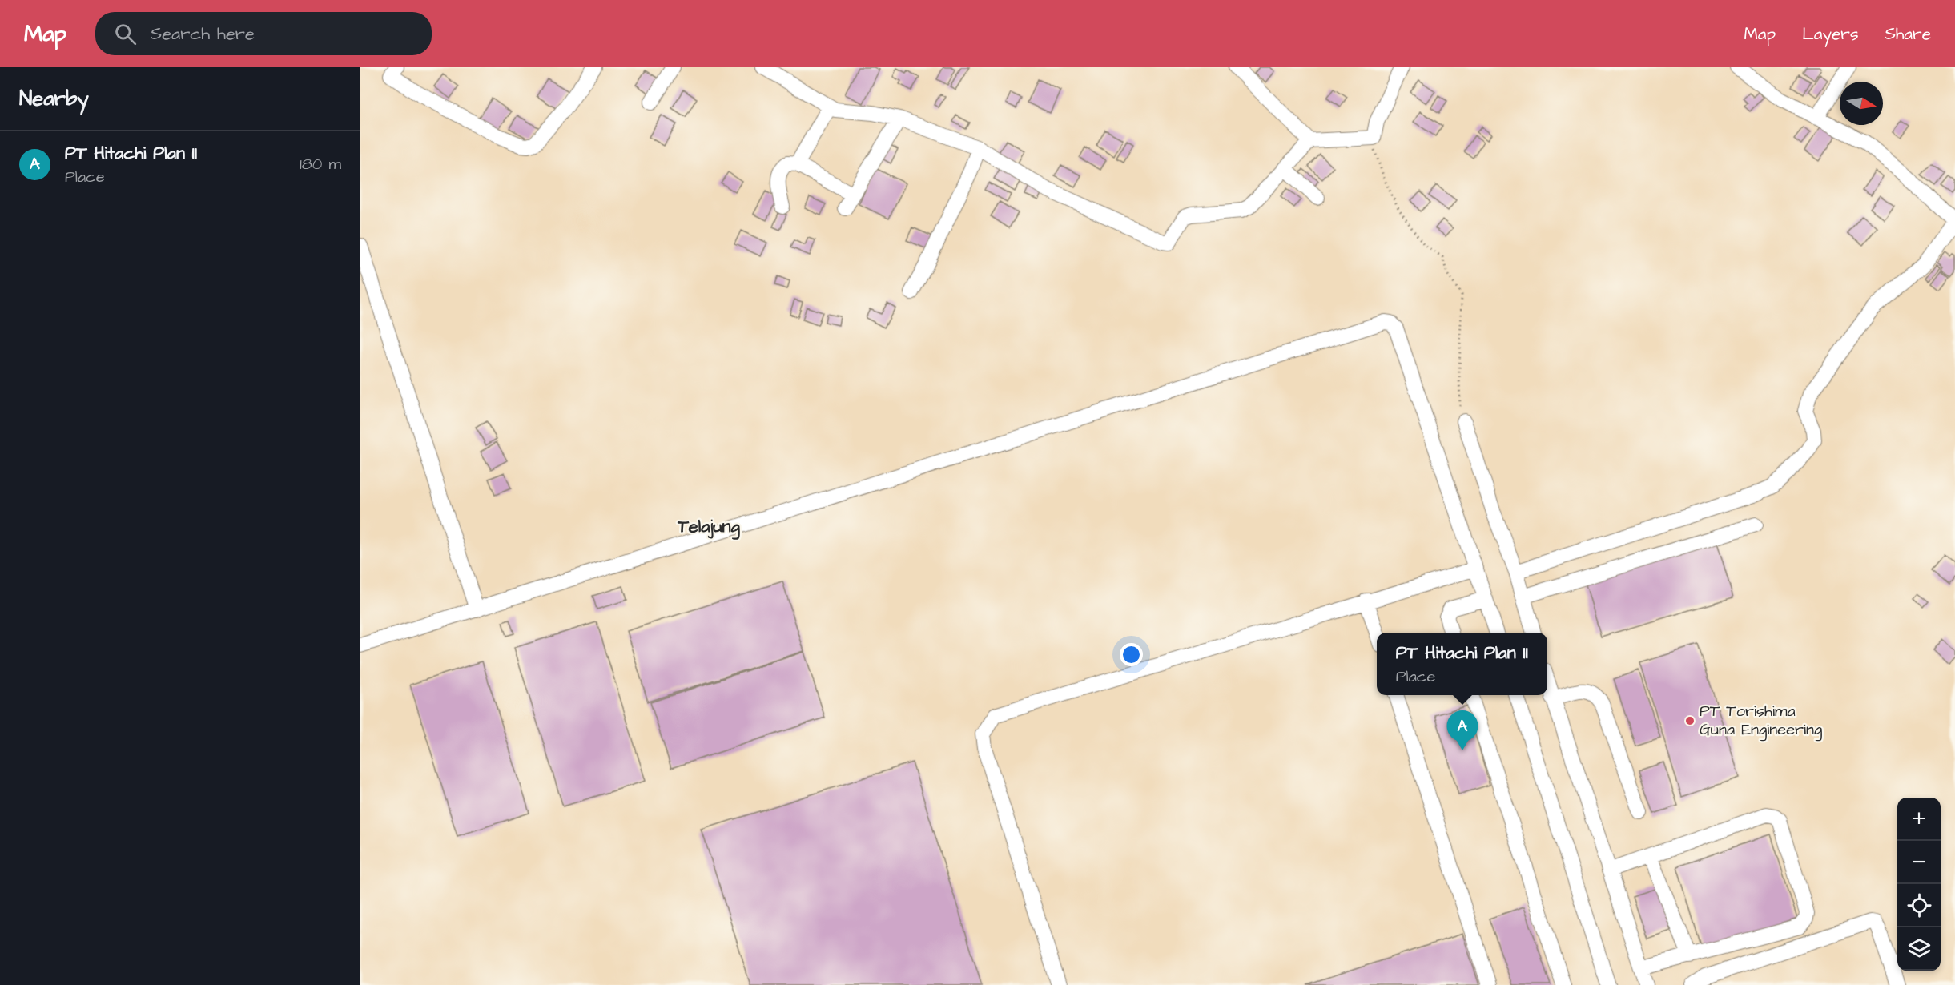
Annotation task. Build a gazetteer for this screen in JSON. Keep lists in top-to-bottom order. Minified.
{"districts":["Telajung"],"places":["PT Torishima Guna Engineering"],"north":"right","page":{"header":"Map","search":"Search here","nav":["Map","Layers","Share"],"heading":"Nearby","list":[{"mark":"A","name":"PT Hitachi Plan II","note":"Place","value":"180 m"}],"popup":["PT Hitachi Plan II","Place"],"pins":"A","map_buttons":["+","−"]}}
